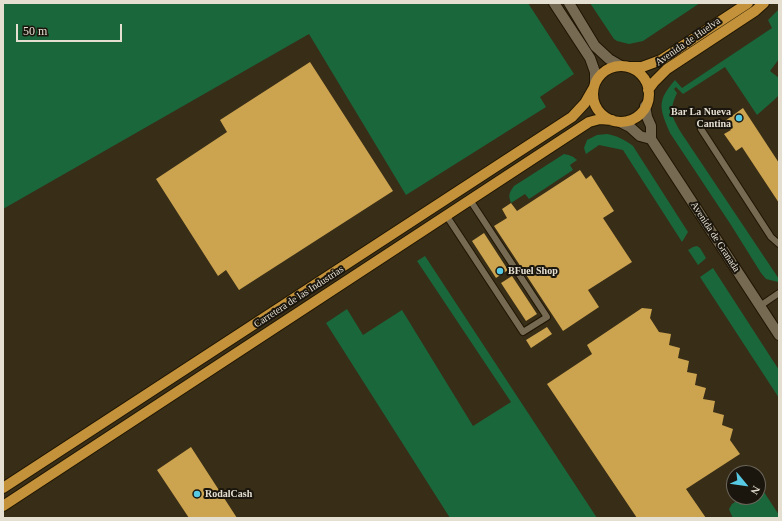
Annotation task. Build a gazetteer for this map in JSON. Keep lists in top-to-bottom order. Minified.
{"streets":{"main road":["Avenida de Huelva","Carretera de las Industrias"],"street":["Avenida de Granada"]},"crossings":[["Avenida de Huelva","Avenida de Granada"],["Avenida de Huelva","Carretera de las Industrias"],["Avenida de Granada","Carretera de las Industrias"]],"places":["Bar La Nueva Cantina","BFuel Shop","RodalCash"],"scale_bar":"50 m","north":"bottom right"}
